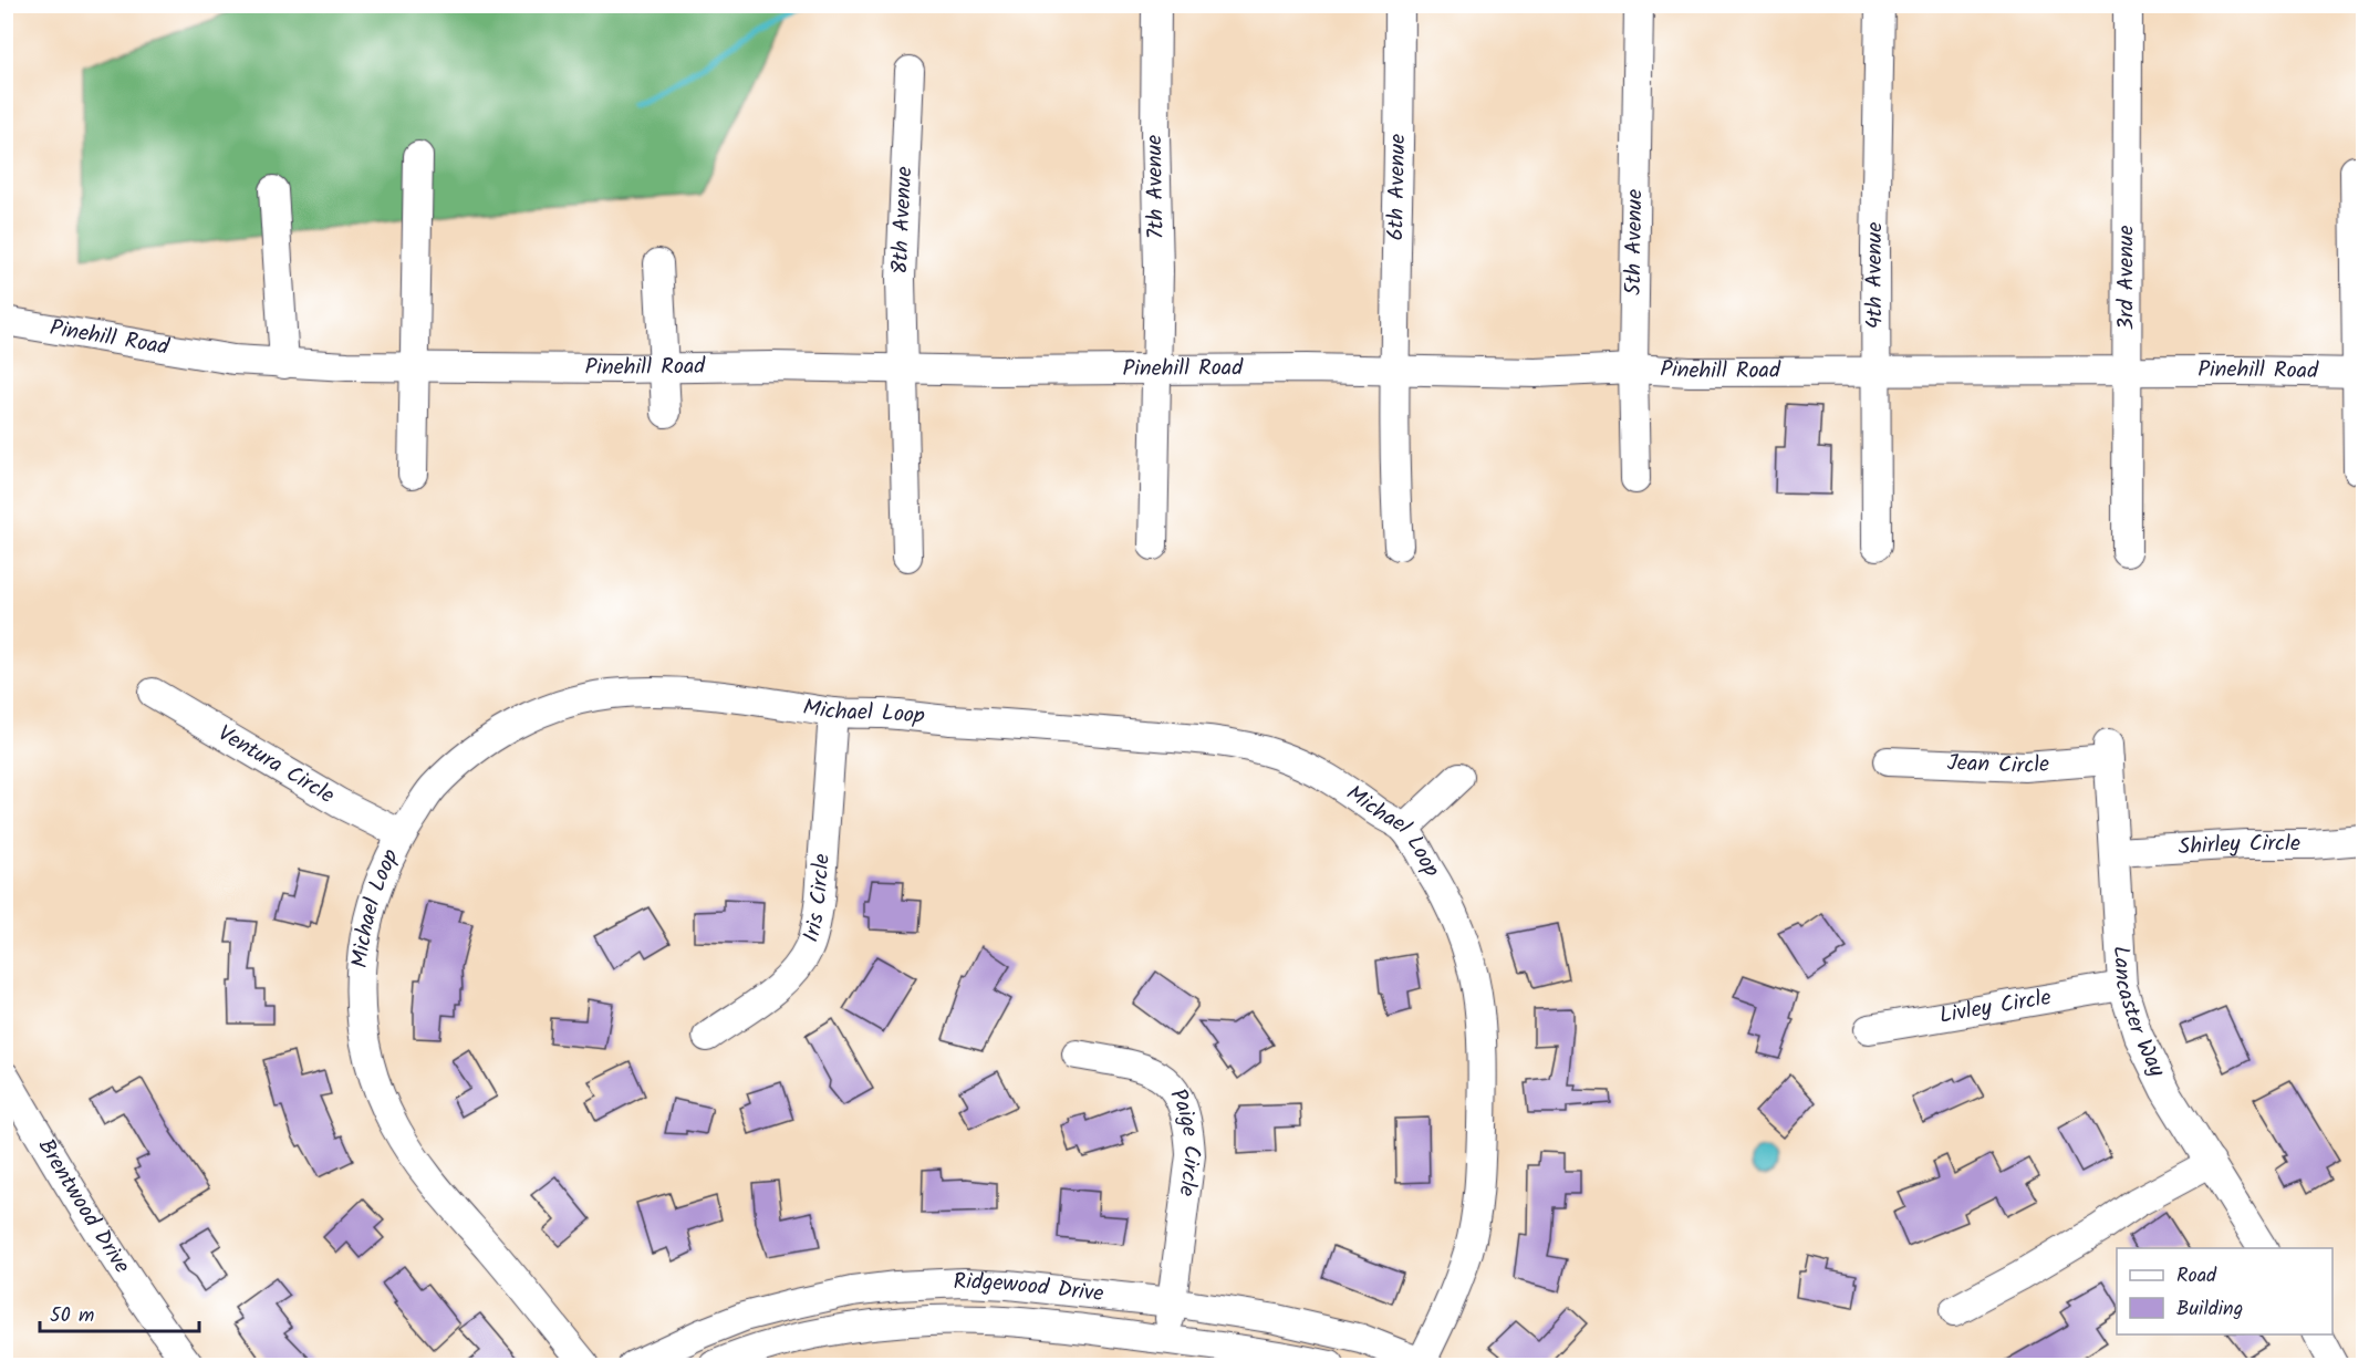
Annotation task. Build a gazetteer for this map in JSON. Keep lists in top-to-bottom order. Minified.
{"streets":{"street":["7th Avenue","6th Avenue","8th Avenue","5th Avenue","4th Avenue","3rd Avenue","Pinehill Road","Michael Loop","Jean Circle","Ventura Circle","Shirley Circle","Iris Circle","Livley Circle","Lancaster Way","Paige Circle","Brentwood Drive","Ridgewood Drive"]},"crossings":[["7th Avenue","Pinehill Road"],["6th Avenue","Pinehill Road"],["8th Avenue","Pinehill Road"],["5th Avenue","Pinehill Road"],["4th Avenue","Pinehill Road"],["3rd Avenue","Pinehill Road"],["Michael Loop","Ventura Circle"],["Michael Loop","Iris Circle"],["Michael Loop","Ridgewood Drive"],["Jean Circle","Lancaster Way"],["Shirley Circle","Lancaster Way"],["Livley Circle","Lancaster Way"],["Paige Circle","Ridgewood Drive"]],"legend":["Road","Building"],"scale_bar":"50 m"}
